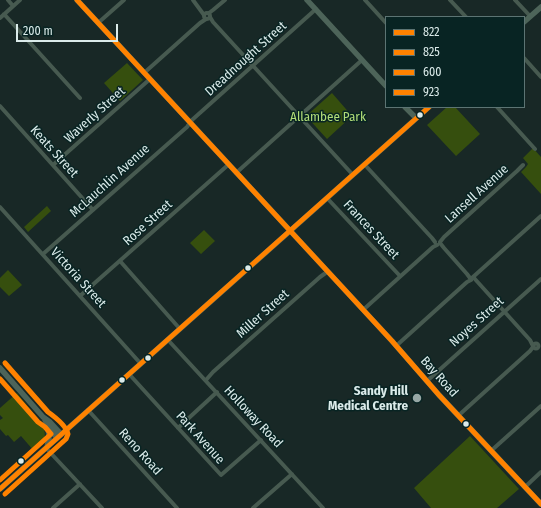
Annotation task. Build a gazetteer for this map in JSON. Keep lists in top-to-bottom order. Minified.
{"streets":{"main road":["Bay Road"],"street":["Dreadnought Street","Waverly Street","Keats Street","McLauchlin Avenue","Lansell Avenue","Rose Street","Frances Street","Victoria Street","Miller Street","Noyes Street","Holloway Road","Park Avenue","Reno Road"]},"crossings":[["Dreadnought Street","McLauchlin Avenue"],["Dreadnought Street","Bay Road"],["Waverly Street","Keats Street"],["Waverly Street","Bay Road"],["Keats Street","McLauchlin Avenue"],["McLauchlin Avenue","Victoria Street"],["McLauchlin Avenue","Bay Road"],["Lansell Avenue","Frances Street"],["Lansell Avenue","Bay Road"],["Rose Street","Victoria Street"],["Rose Street","Bay Road"],["Miller Street","Bay Road"],["Miller Street","Holloway Road"],["Noyes Street","Bay Road"],["Holloway Road","Park Avenue"]],"parks":["Allambee Park"],"places":["Sandy Hill Medical Centre"],"lines":["transit line 822","transit line 825","transit line 923","transit line 600"],"legend":["822","825","600","923"],"scale_bar":"200 m"}
